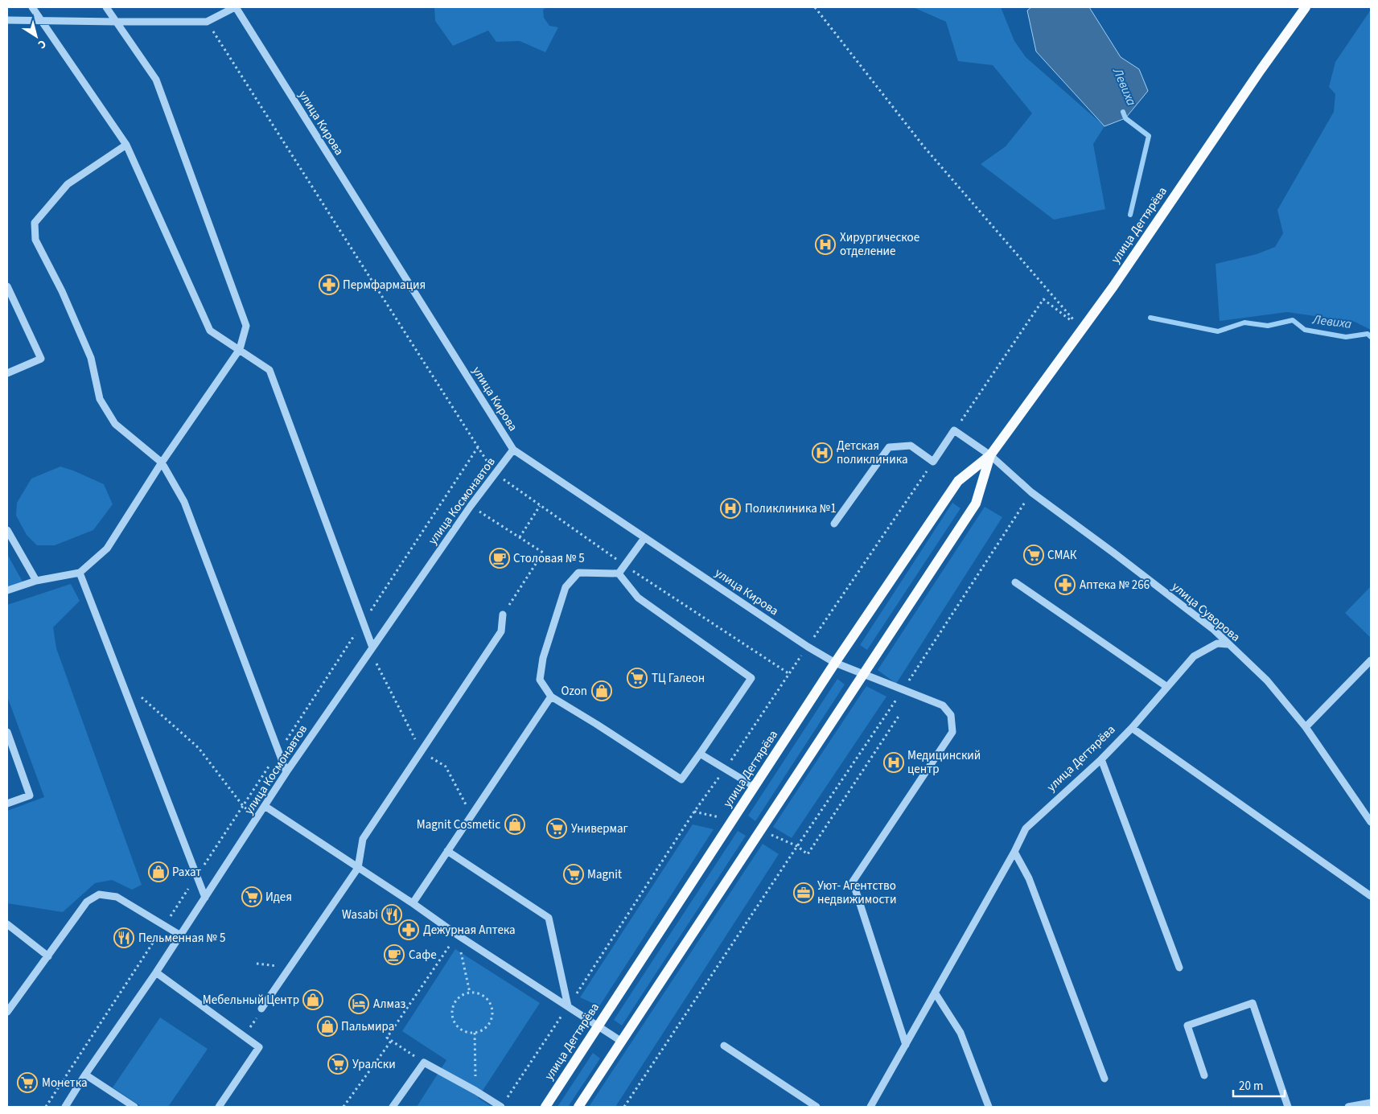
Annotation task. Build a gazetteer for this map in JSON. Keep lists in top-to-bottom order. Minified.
{"streets":{"main road":["улица Дегтярёва"],"street":["улица Кирова","улица Космонавтов","улица Суворова"]},"crossings":[["улица Кирова","улица Дегтярёва"],["улица Кирова","улица Космонавтов"],["улица Дегтярёва","улица Суворова"]],"water":["Левиха"],"places":{"hospital":["Хирургическое отделение","Детская поликлиника","Поликлиника №1","Медицинский центр"],"pharmacy":["Пермфармация","Аптека № 266","Дежурная Аптека"],"supermarket":["СМАК","ТЦ Галеон","Универмаг","Magnit","Идея","Уралски","Монетка"],"cafe":["Столовая № 5","Сафе"],"shop":["Ozon","Magnit Cosmetic","Рахат","Мебельный Центр","Пальмира"],"office":["Уют- Агентство недвижимости"],"restaurant":["Wasabi","Пельменная № 5"],"hotel":["Алмаз"]},"scale_bar":"20 m","north":"bottom right"}
